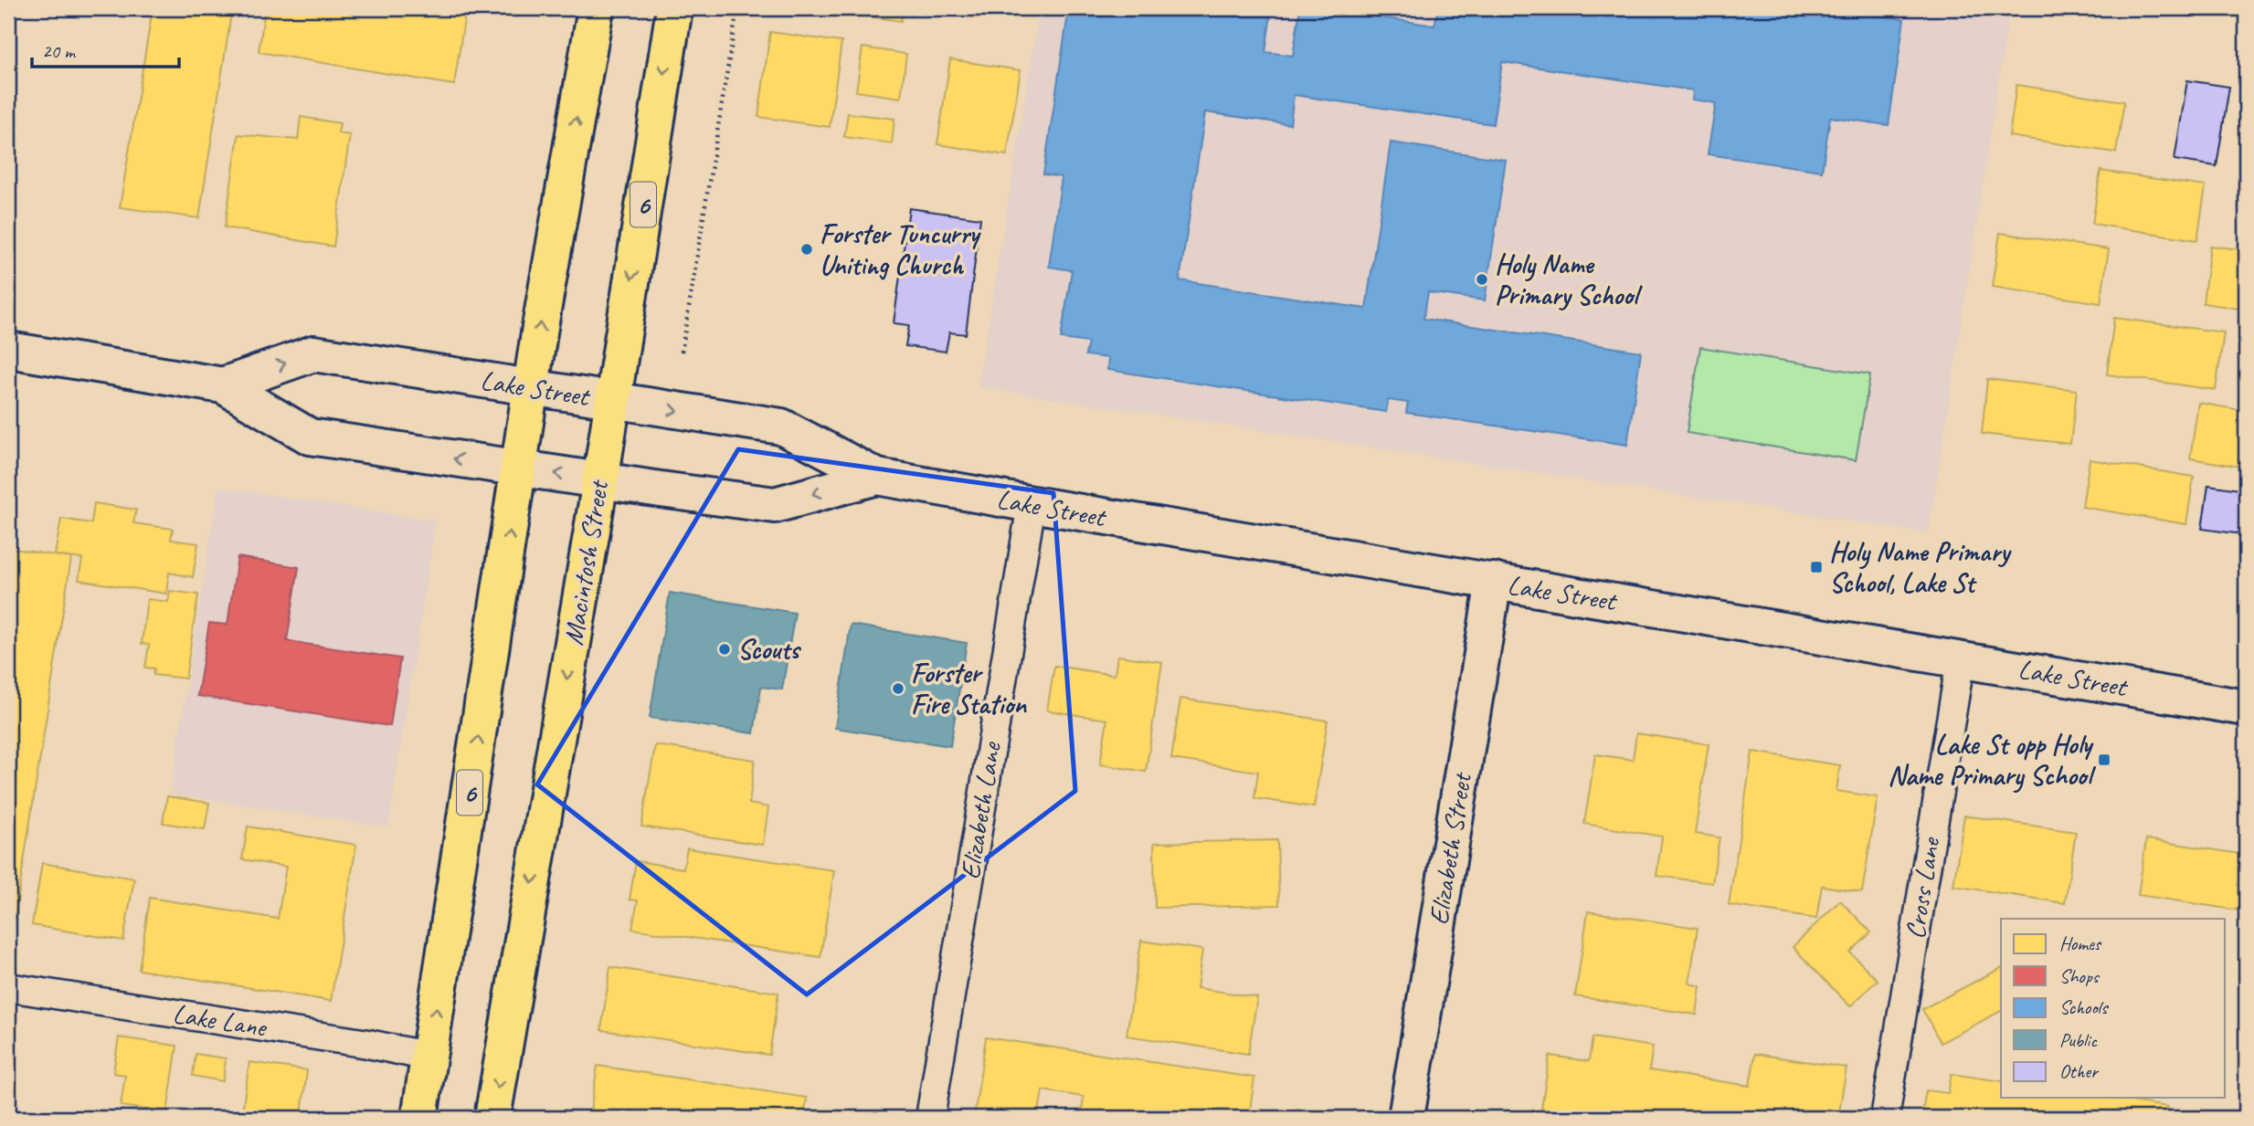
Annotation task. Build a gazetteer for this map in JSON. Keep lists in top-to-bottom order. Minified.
{"streets":{"main road":["6","Macintosh Street"],"street":["Lake Street","Elizabeth Street"],"lane":["Elizabeth Lane","Cross Lane","Lake Lane"]},"crossings":[["6","Lake Street"],["6","Lake Lane"],["Lake Street","Macintosh Street"],["Lake Street","Elizabeth Lane"],["Lake Street","Elizabeth Street"],["Lake Street","Cross Lane"]],"places":{"other":["Forster Tuncurry Uniting Church","Holy Name Primary School","Scouts","Forster Fire Station"],"transit":["Holy Name Primary School, Lake St","Lake St opp Holy Name Primary School"]},"legend":["Homes","Shops","Schools","Public","Other"],"scale_bar":"20 m"}
